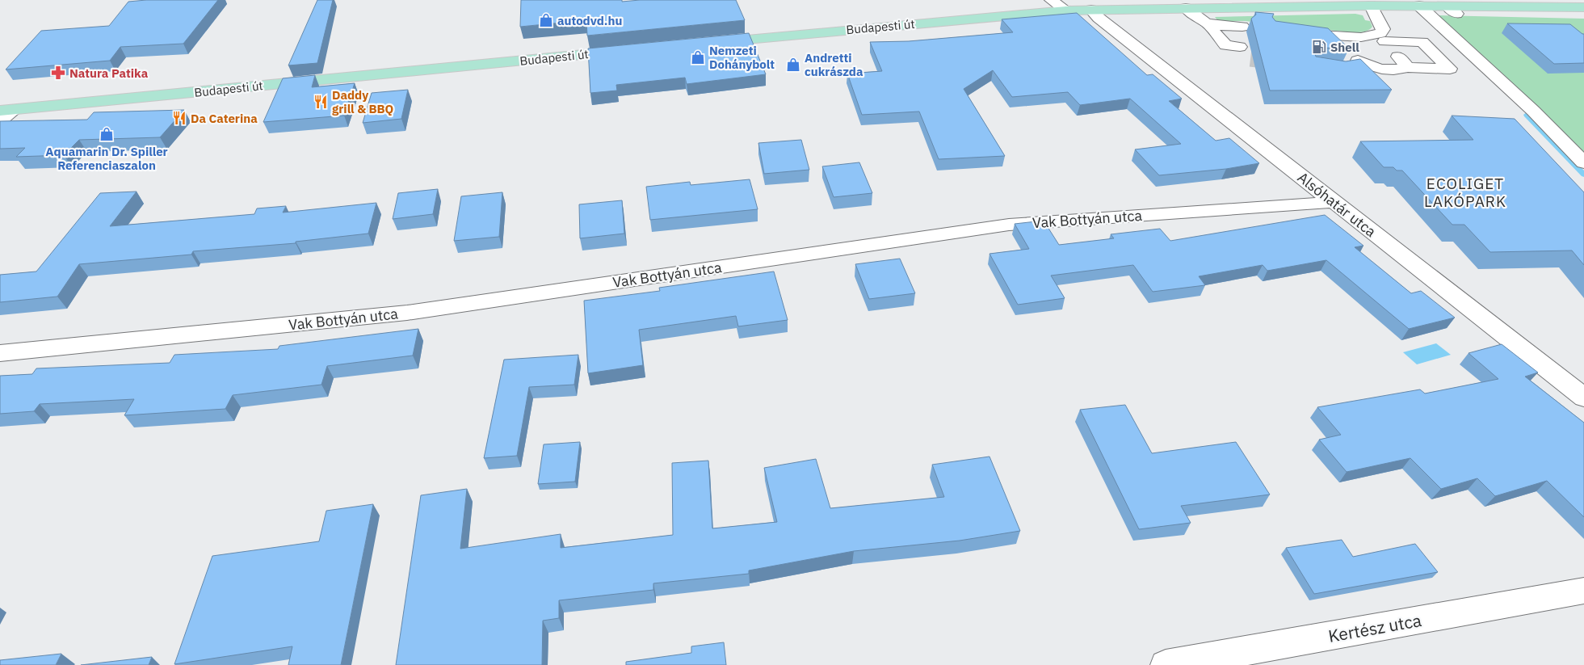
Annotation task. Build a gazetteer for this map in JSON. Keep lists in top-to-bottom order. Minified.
{"streets":{"main road":["Budapesti út"],"street":["Alsóhatár utca","Vak Bottyán utca","Kertész utca"]},"crossings":[["Budapesti út","Alsóhatár utca"],["Alsóhatár utca","Vak Bottyán utca"]],"districts":["ECOLIGET LAKÓPARK"],"places":{"shop":["autodvd.hu","Nemzeti Dohánybolt","Andretti cukrászda","Aquamarin Dr. Spiller Referenciaszalon"],"fuel station":["Shell"],"pharmacy":["Natura Patika"],"restaurant":["Daddy grill & BBQ","Da Caterina"]}}
